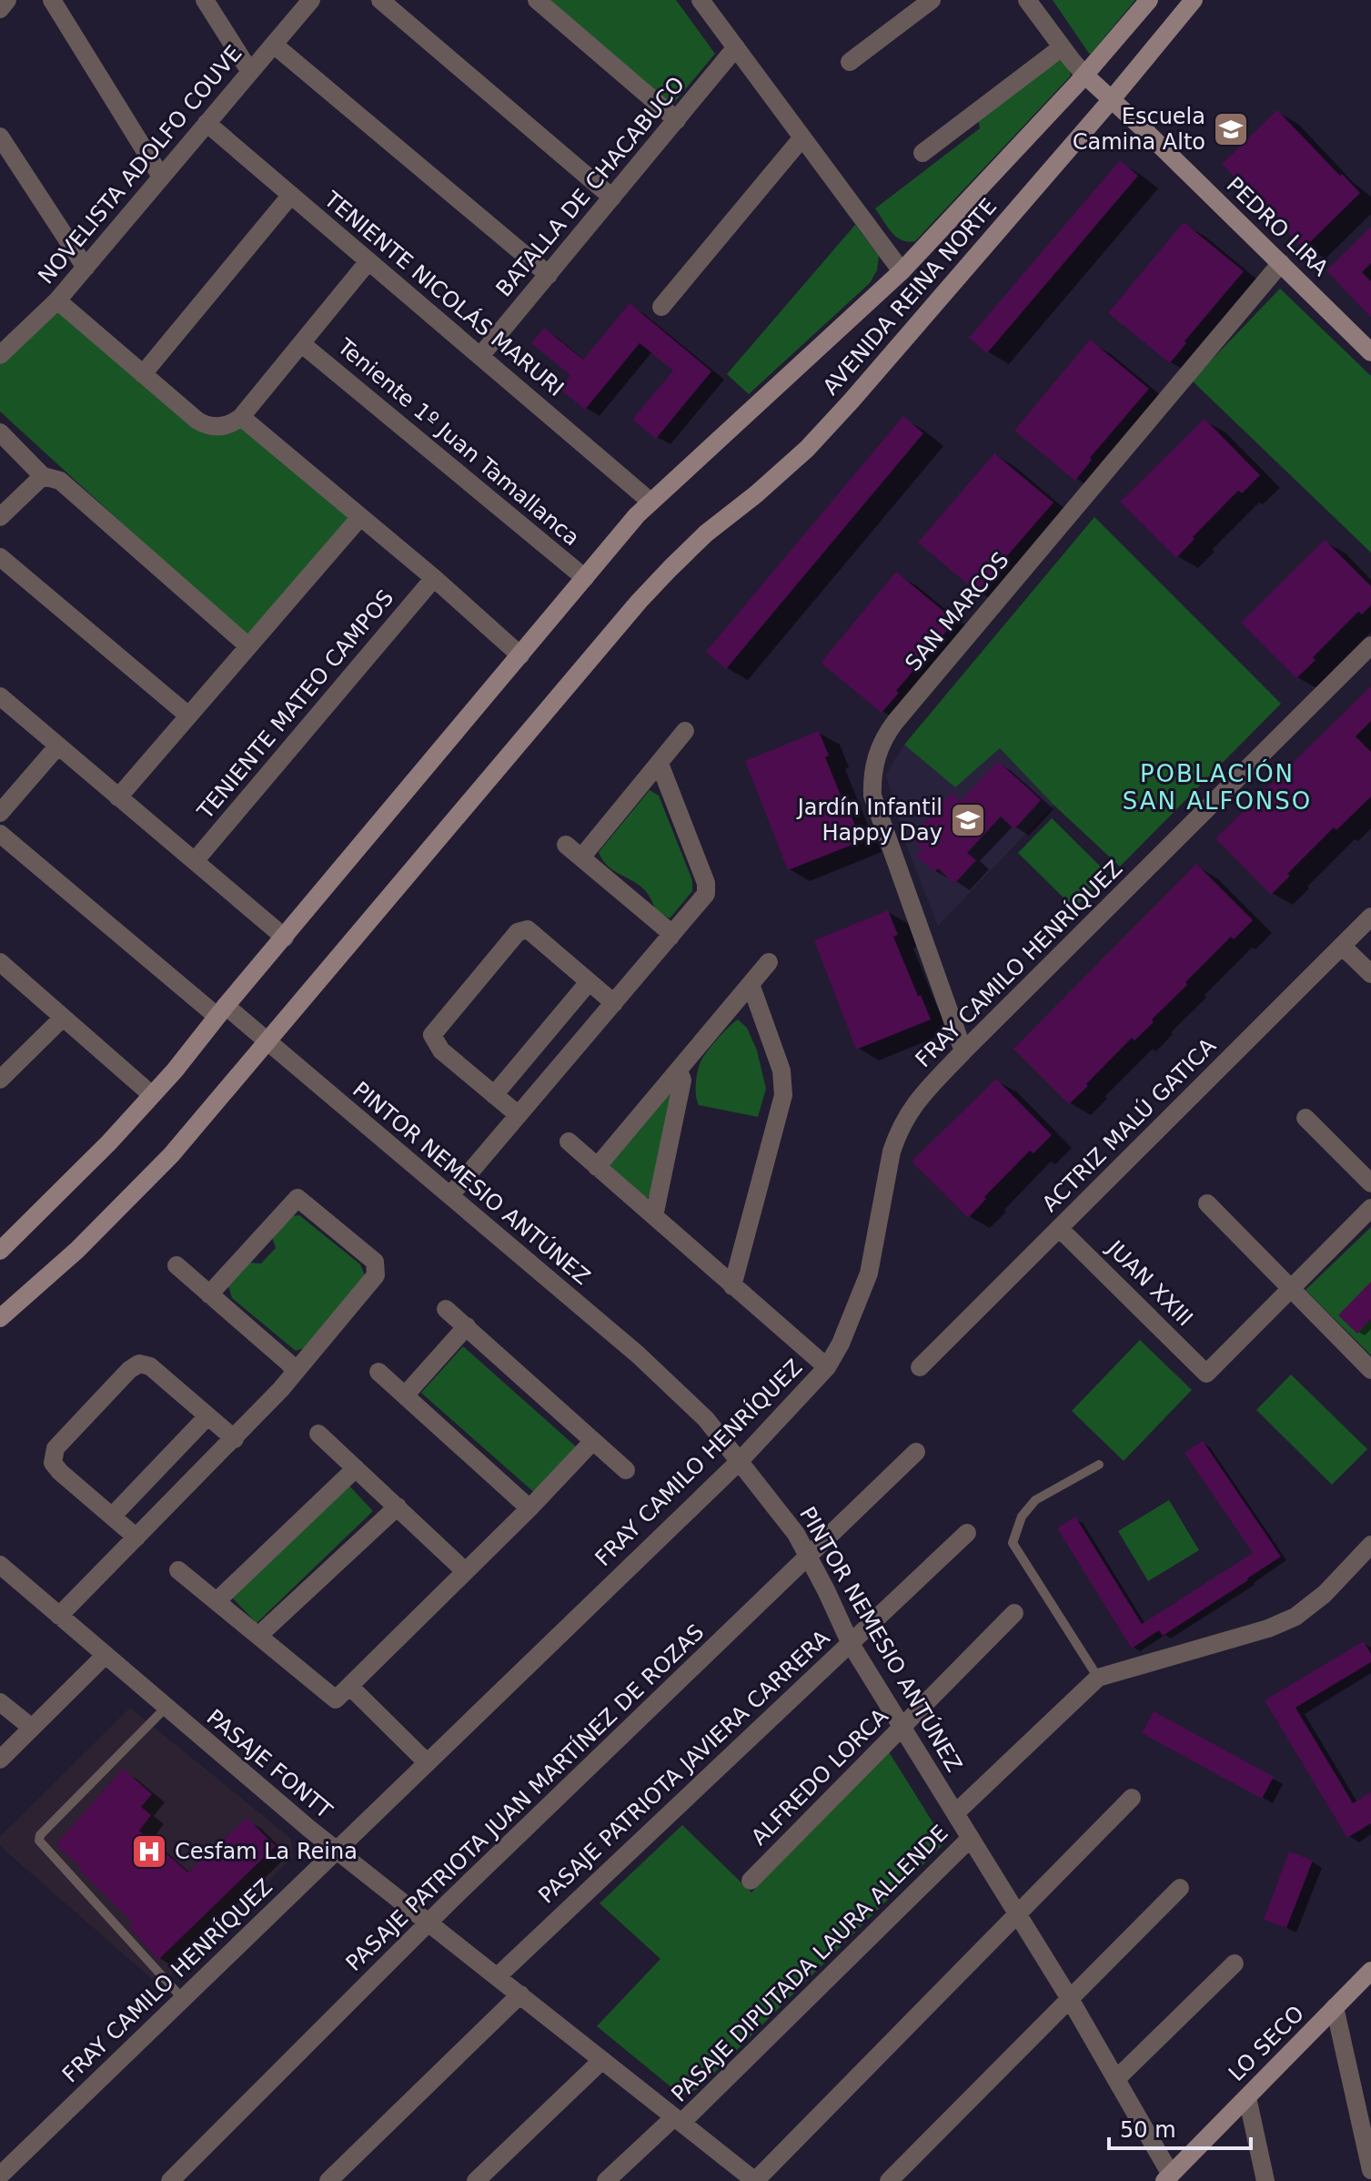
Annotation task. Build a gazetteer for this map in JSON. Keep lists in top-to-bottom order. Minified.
{"streets":{"street":["NOVELISTA ADOLFO COUVE","BATALLA DE CHACABUCO","PEDRO LIRA","TENIENTE NICOLÁS MARURI","AVENIDA REINA NORTE","Teniente 1º Juan Tamallanca","SAN MARCOS","TENIENTE MATEO CAMPOS","FRAY CAMILO HENRÍQUEZ","ACTRIZ MALÚ GATICA","PINTOR NEMESIO ANTÚNEZ","JUAN XXIII","PASAJE FONTT","PASAJE PATRIOTA JAVIERA CARRERA","ALFREDO LORCA","PASAJE PATRIOTA JUAN MARTÍNEZ DE ROZAS","PASAJE DIPUTADA LAURA ALLENDE","LO SECO"]},"crossings":[["NOVELISTA ADOLFO COUVE","TENIENTE NICOLÁS MARURI"],["BATALLA DE CHACABUCO","TENIENTE NICOLÁS MARURI"],["PEDRO LIRA","AVENIDA REINA NORTE"],["PEDRO LIRA","SAN MARCOS"],["TENIENTE NICOLÁS MARURI","AVENIDA REINA NORTE"],["AVENIDA REINA NORTE","Teniente 1º Juan Tamallanca"],["AVENIDA REINA NORTE","PINTOR NEMESIO ANTÚNEZ"],["SAN MARCOS","FRAY CAMILO HENRÍQUEZ"],["FRAY CAMILO HENRÍQUEZ","PINTOR NEMESIO ANTÚNEZ"],["FRAY CAMILO HENRÍQUEZ","PASAJE FONTT"],["ACTRIZ MALÚ GATICA","JUAN XXIII"],["PINTOR NEMESIO ANTÚNEZ","PASAJE PATRIOTA JAVIERA CARRERA"],["PINTOR NEMESIO ANTÚNEZ","ALFREDO LORCA"],["PINTOR NEMESIO ANTÚNEZ","PASAJE PATRIOTA JUAN MARTÍNEZ DE ROZAS"],["PINTOR NEMESIO ANTÚNEZ","PASAJE DIPUTADA LAURA ALLENDE"],["PINTOR NEMESIO ANTÚNEZ","LO SECO"],["PASAJE FONTT","PASAJE PATRIOTA JAVIERA CARRERA"],["PASAJE FONTT","PASAJE PATRIOTA JUAN MARTÍNEZ DE ROZAS"],["PASAJE FONTT","PASAJE DIPUTADA LAURA ALLENDE"]],"districts":["POBLACIÓN SAN ALFONSO"],"places":{"school or university":["Escuela Camina Alto","Jardín Infantil Happy Day"],"hospital":["Cesfam La Reina"]},"scale_bar":"50 m"}
